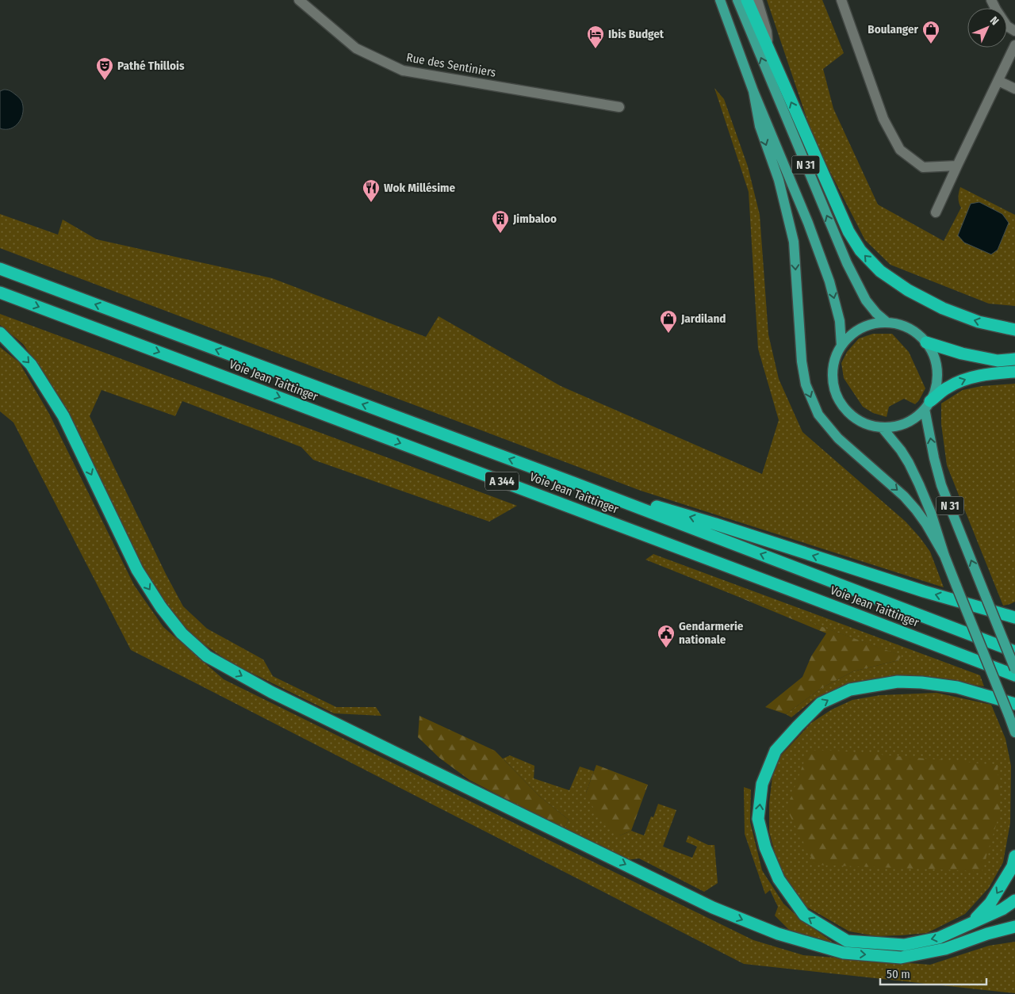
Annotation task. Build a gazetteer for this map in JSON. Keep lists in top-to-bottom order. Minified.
{"streets":{"highway":["Voie Jean Taittinger","A 344"],"main road":["N 31"],"street":["Rue des Sentiniers"]},"crossings":[["N 31","Voie Jean Taittinger"]],"places":{"shop":["Boulanger","Jardiland"],"hotel":["Ibis Budget"],"theatre":["Pathé Thillois"],"restaurant":["Wok Millésime"],"building":["Jimbaloo"],"public building":["Gendarmerie nationale"]},"scale_bar":"50 m","north":"top right"}
